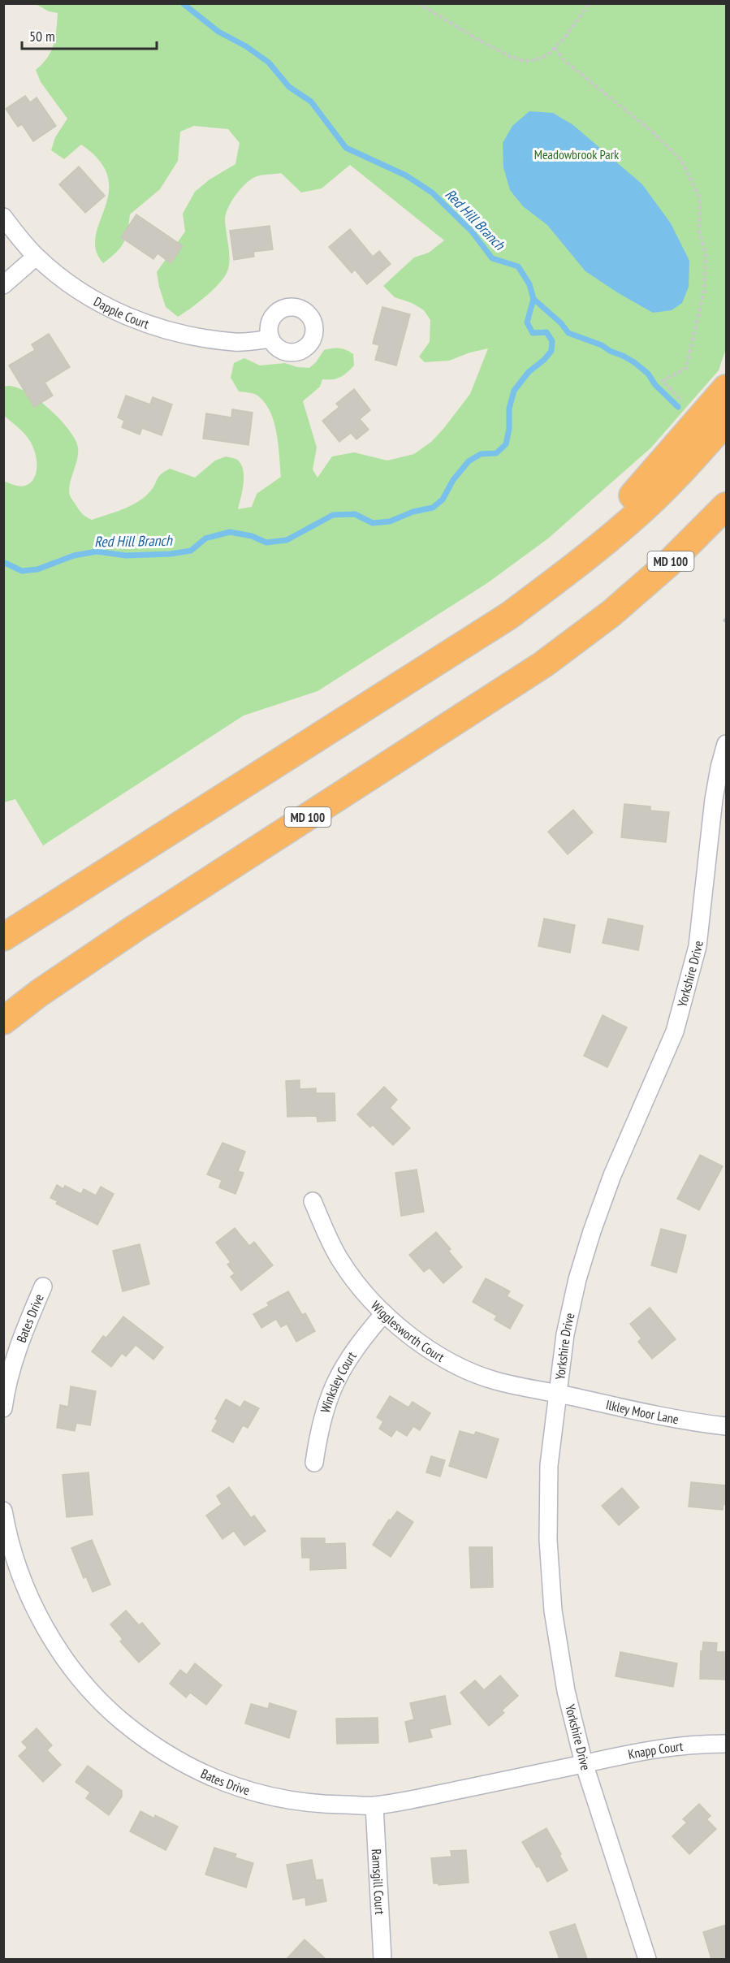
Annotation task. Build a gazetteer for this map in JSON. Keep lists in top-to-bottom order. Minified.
{"streets":{"highway":["MD 100"],"street":["Dapple Court","Yorkshire Drive","Bates Drive","Wigglesworth Court","Winksley Court","Ilkley Moor Lane","Knapp Court","Ramsgill Court"]},"crossings":[["Yorkshire Drive","Bates Drive"],["Yorkshire Drive","Wigglesworth Court"],["Yorkshire Drive","Ilkley Moor Lane"],["Yorkshire Drive","Knapp Court"],["Bates Drive","Knapp Court"],["Bates Drive","Ramsgill Court"],["Wigglesworth Court","Winksley Court"],["Wigglesworth Court","Ilkley Moor Lane"]],"water":["Red Hill Branch"],"parks":["Meadowbrook Park"],"scale_bar":"50 m"}
